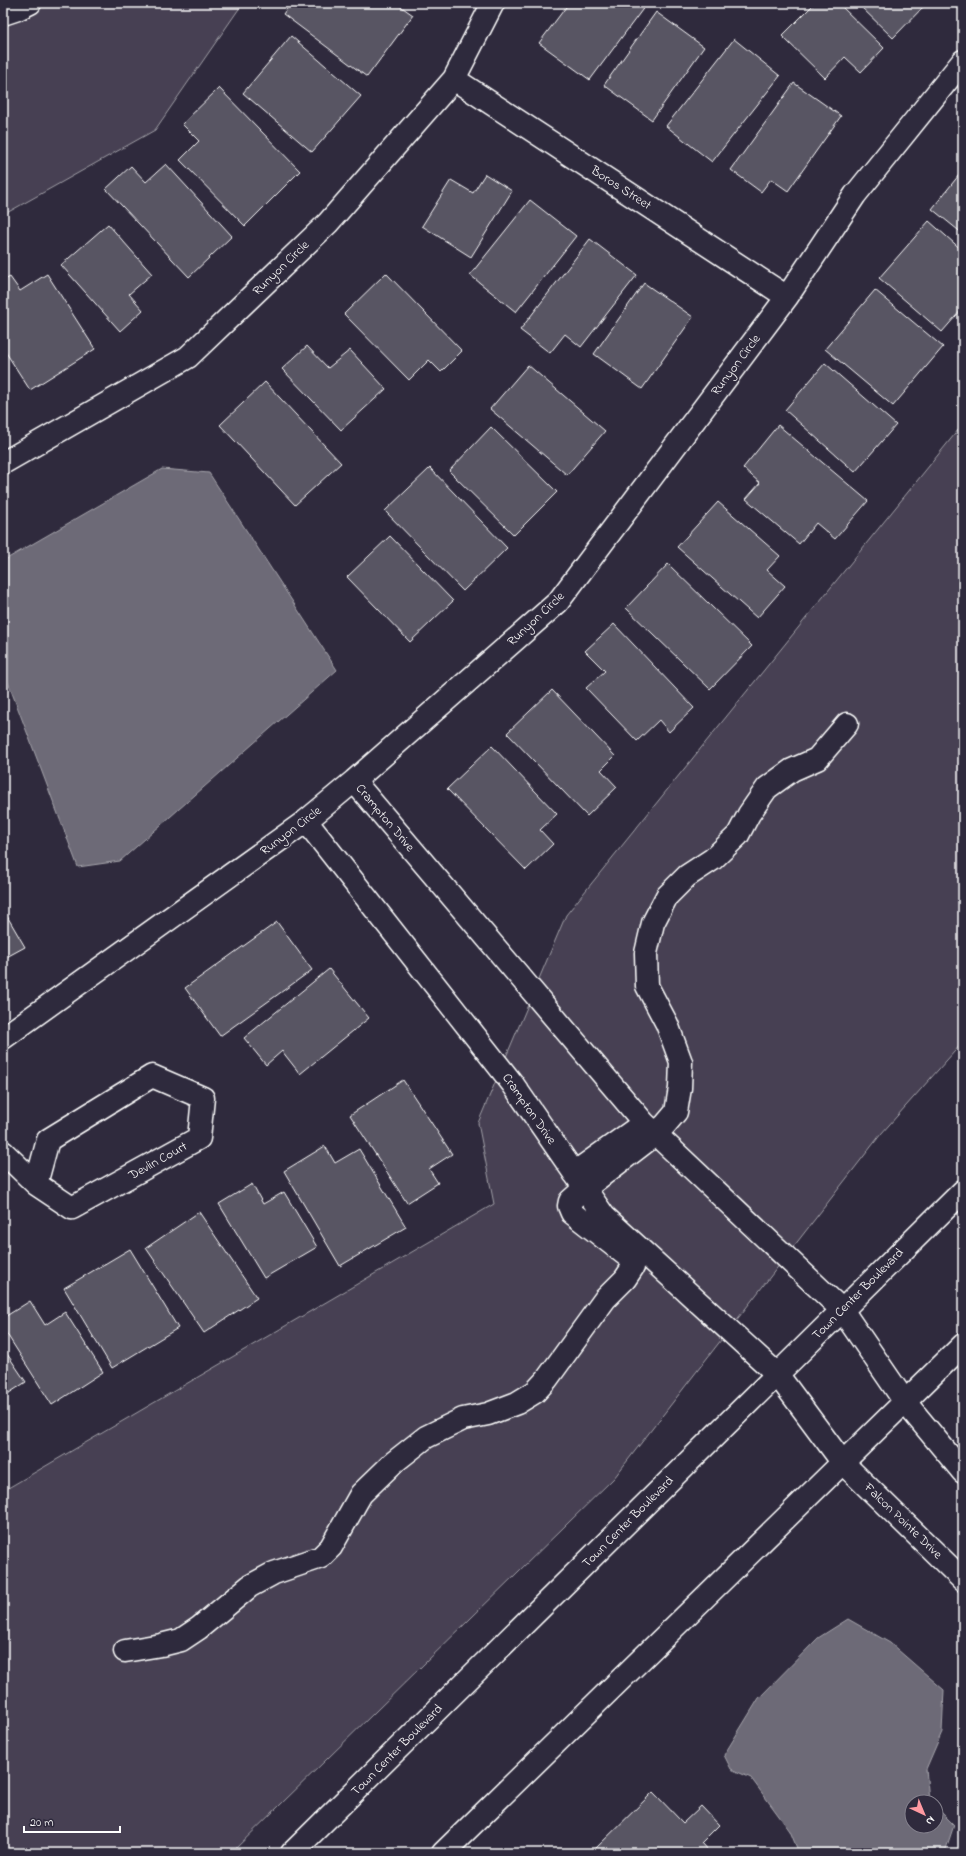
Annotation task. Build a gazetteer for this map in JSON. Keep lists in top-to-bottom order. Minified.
{"streets":{"street":["Boros Street","Runyon Circle","Crampton Drive","Devlin Court","Town Center Boulevard","Falcon Pointe Drive"]},"crossings":[["Boros Street","Runyon Circle"],["Runyon Circle","Crampton Drive"],["Crampton Drive","Town Center Boulevard"],["Crampton Drive","Falcon Pointe Drive"],["Town Center Boulevard","Falcon Pointe Drive"]],"scale_bar":"20 m","north":"bottom right"}
